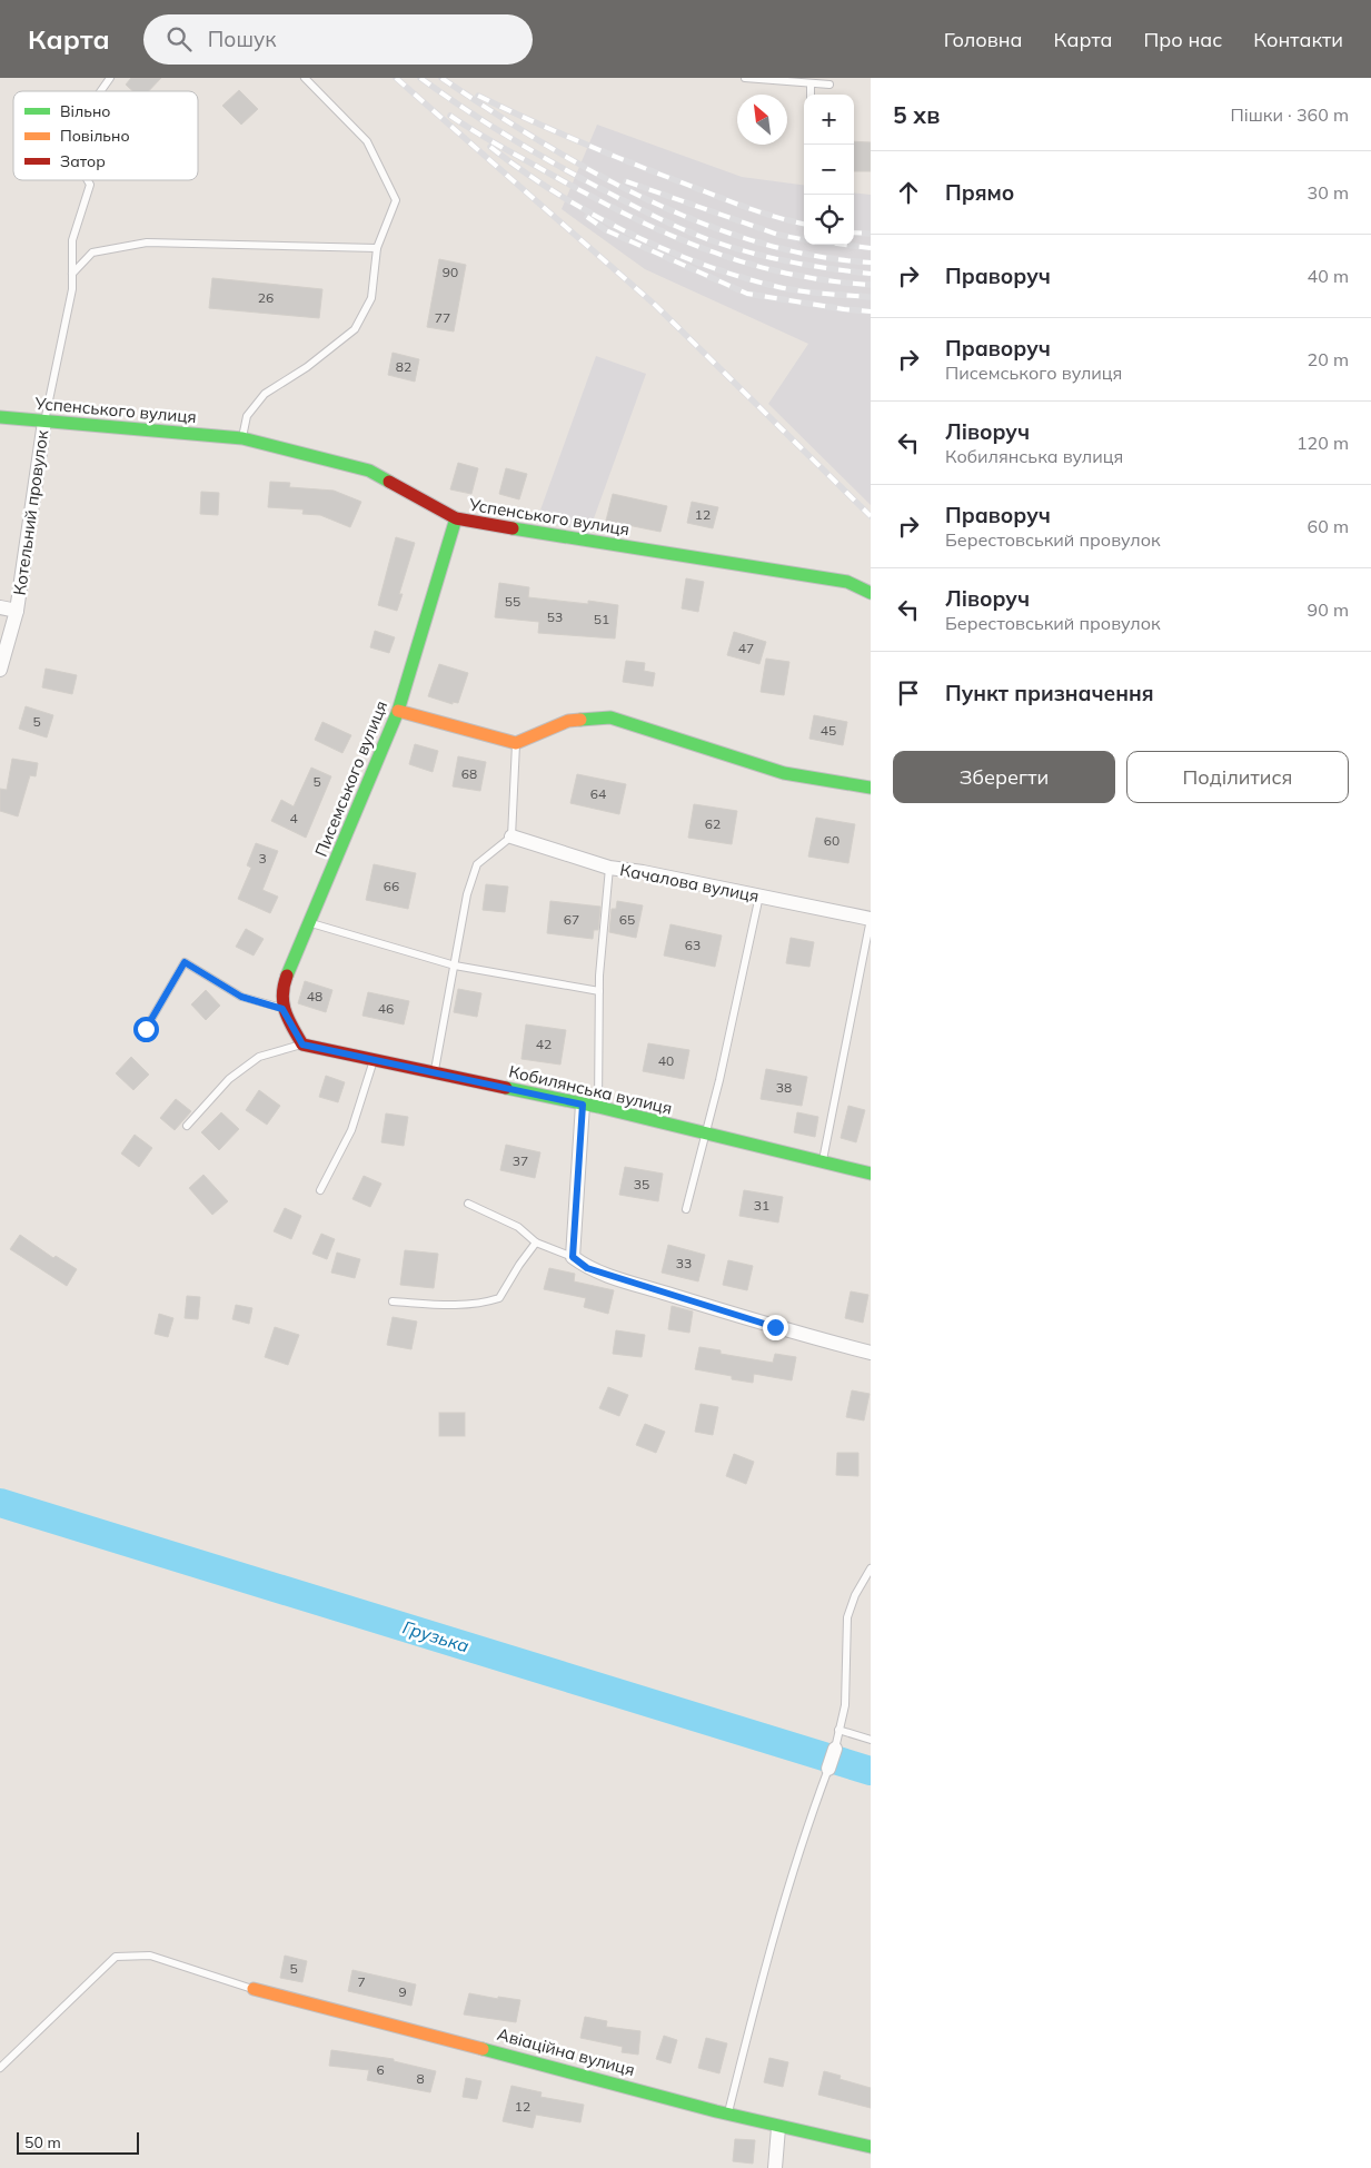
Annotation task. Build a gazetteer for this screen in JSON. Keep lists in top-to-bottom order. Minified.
{"streets":{"street":["Успенського вулиця","Котельний провулок","Писемського вулиця","Качалова вулиця","Кобилянська вулиця","Авіаційна вулиця"]},"crossings":[["Успенського вулиця","Котельний провулок"],["Успенського вулиця","Писемського вулиця"]],"water":["Грузька"],"house_numbers":["90","26","77","82","12","55","53","51","47","5","45","68","5","64","4","62","60","3","66","67","65","63","48","46","42","40","38","37","35","31","33","5","7","9","6","8","12"],"legend":["Вільно","Повільно","Затор"],"scale_bar":"50 m","north":"top left","page":{"header":"Карта","search":"Пошук","nav":["Головна","Карта","Про нас","Контакти"],"heading":["5 хв","Пішки · 360 m"],"map_buttons":["+","−"],"list":[["Прямо","30 m"],["Праворуч","40 m"],["Праворуч","Писемського вулиця","20 m"],["Ліворуч","Кобилянська вулиця","120 m"],["Праворуч","Берестовський провулок","60 m"],["Ліворуч","Берестовський провулок","90 m"],"Пункт призначення"],"buttons":["Зберегти","Поділитися"],"scale":"50 m"}}
